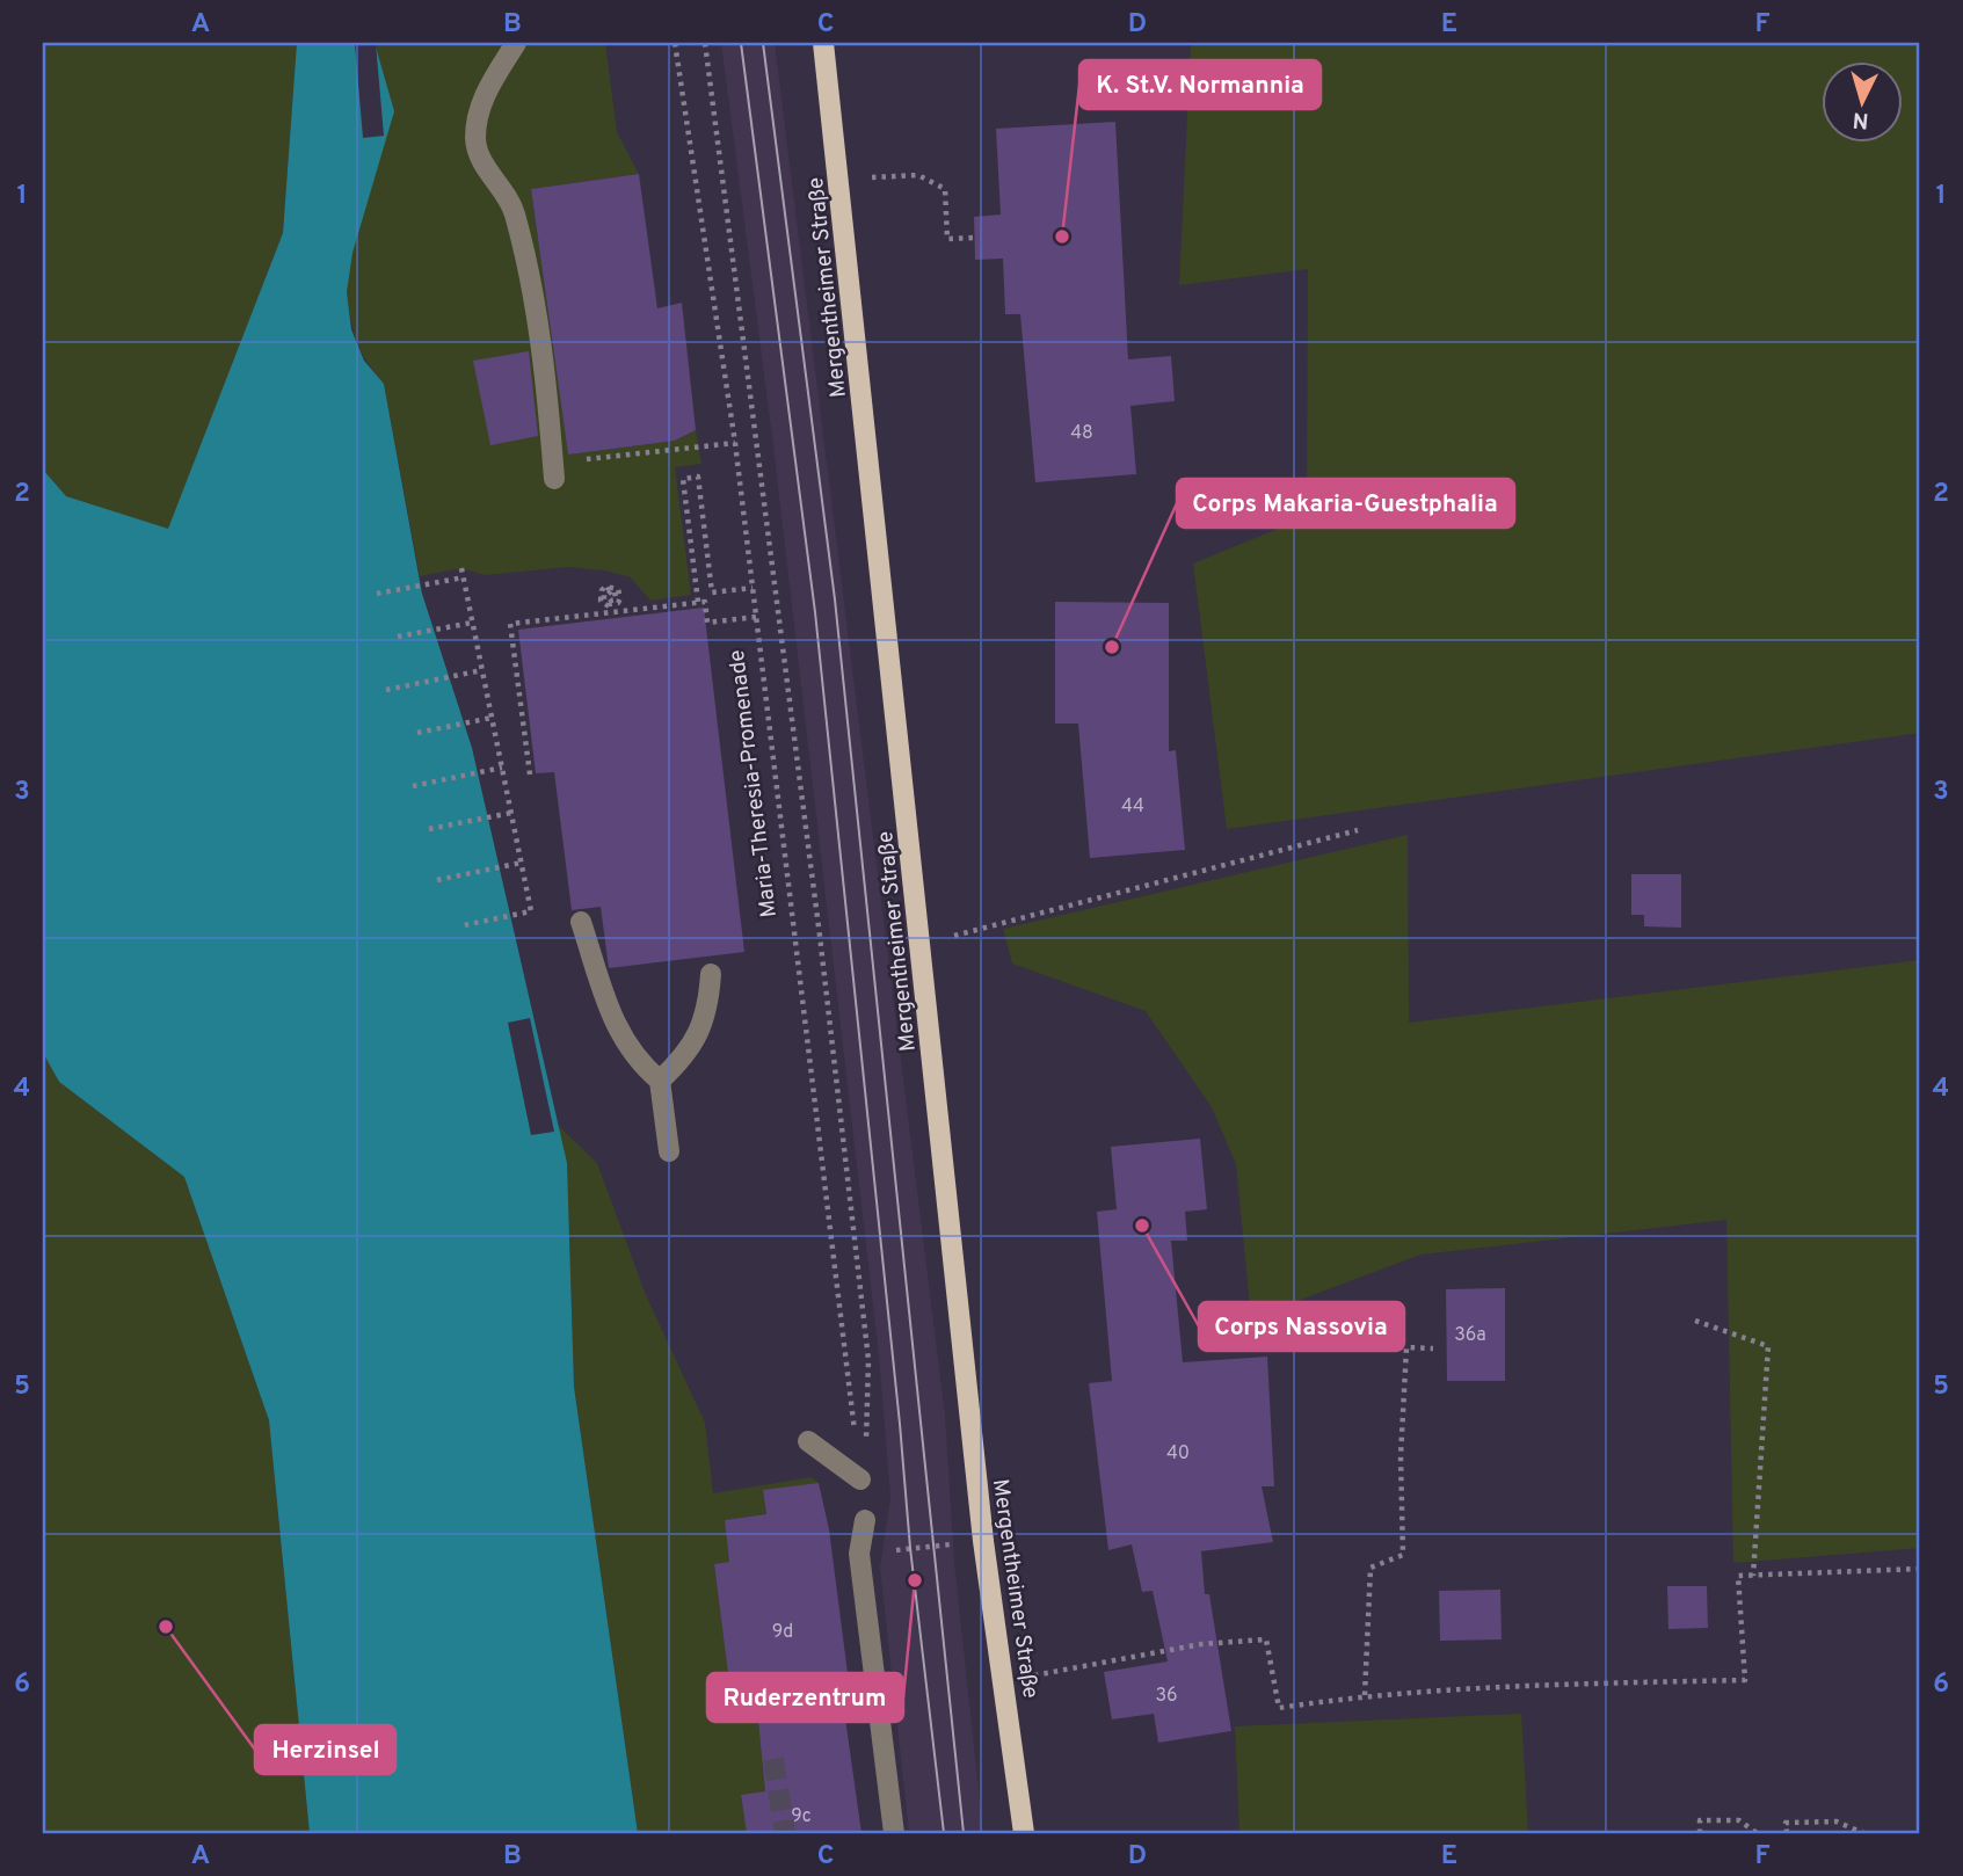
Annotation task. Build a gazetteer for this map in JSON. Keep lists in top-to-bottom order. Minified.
{"streets":{"main road":["Mergentheimer Straße"],"path":["Maria-Theresia-Promenade"]},"places":["K. St.V. Normannia","Corps Makaria-Guestphalia","Corps Nassovia","Ruderzentrum","Herzinsel"],"house_numbers":["48","44","36a","40","9d","36","9c"],"north":"bottom","grid":{"columns":["A","B","C","D","E","F"],"rows":["1","2","3","4","5","6"]}}
